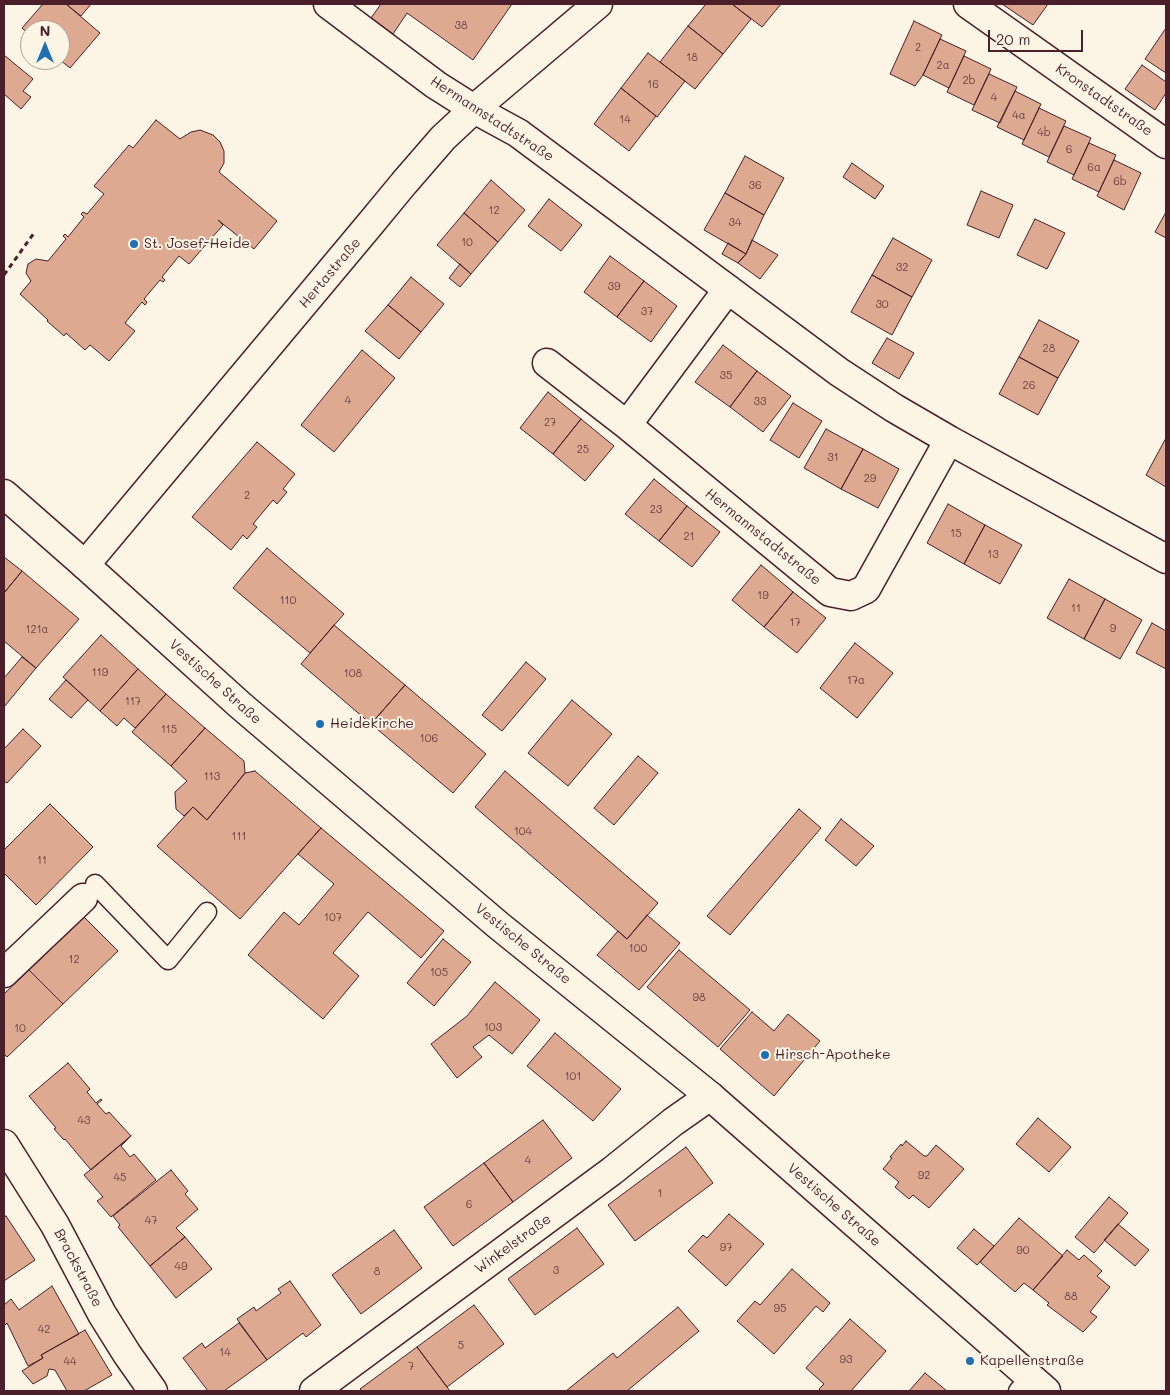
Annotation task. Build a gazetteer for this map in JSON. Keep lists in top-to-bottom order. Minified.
{"streets":{"street":["Kronstadtstraße","Hermannstadtstraße","Hertastraße","Vestische Straße","Winkelstraße","Brackstraße"]},"crossings":[["Hermannstadtstraße","Hertastraße"],["Hertastraße","Vestische Straße"],["Vestische Straße","Winkelstraße"]],"places":["St. Josef-Heide","Heidekirche","Hirsch-Apotheke","Kapellenstraße"],"house_numbers":["38","2","18","2a","2b","16","4","4a","14","4b","6","6a","6b","36","12","34","10","32","39","30","37","28","35","26","4","33","27","25","31","29","2","23","15","21","13","19","110","11","17","9","121a","119","108","17a","117","115","106","113","104","111","11","107","100","12","105","98","103","10","101","43","4","92","45","1","6","47","97","90","49","3","8","88","95","42","5","14","93","44","7"],"scale_bar":"20 m","north":"top"}
